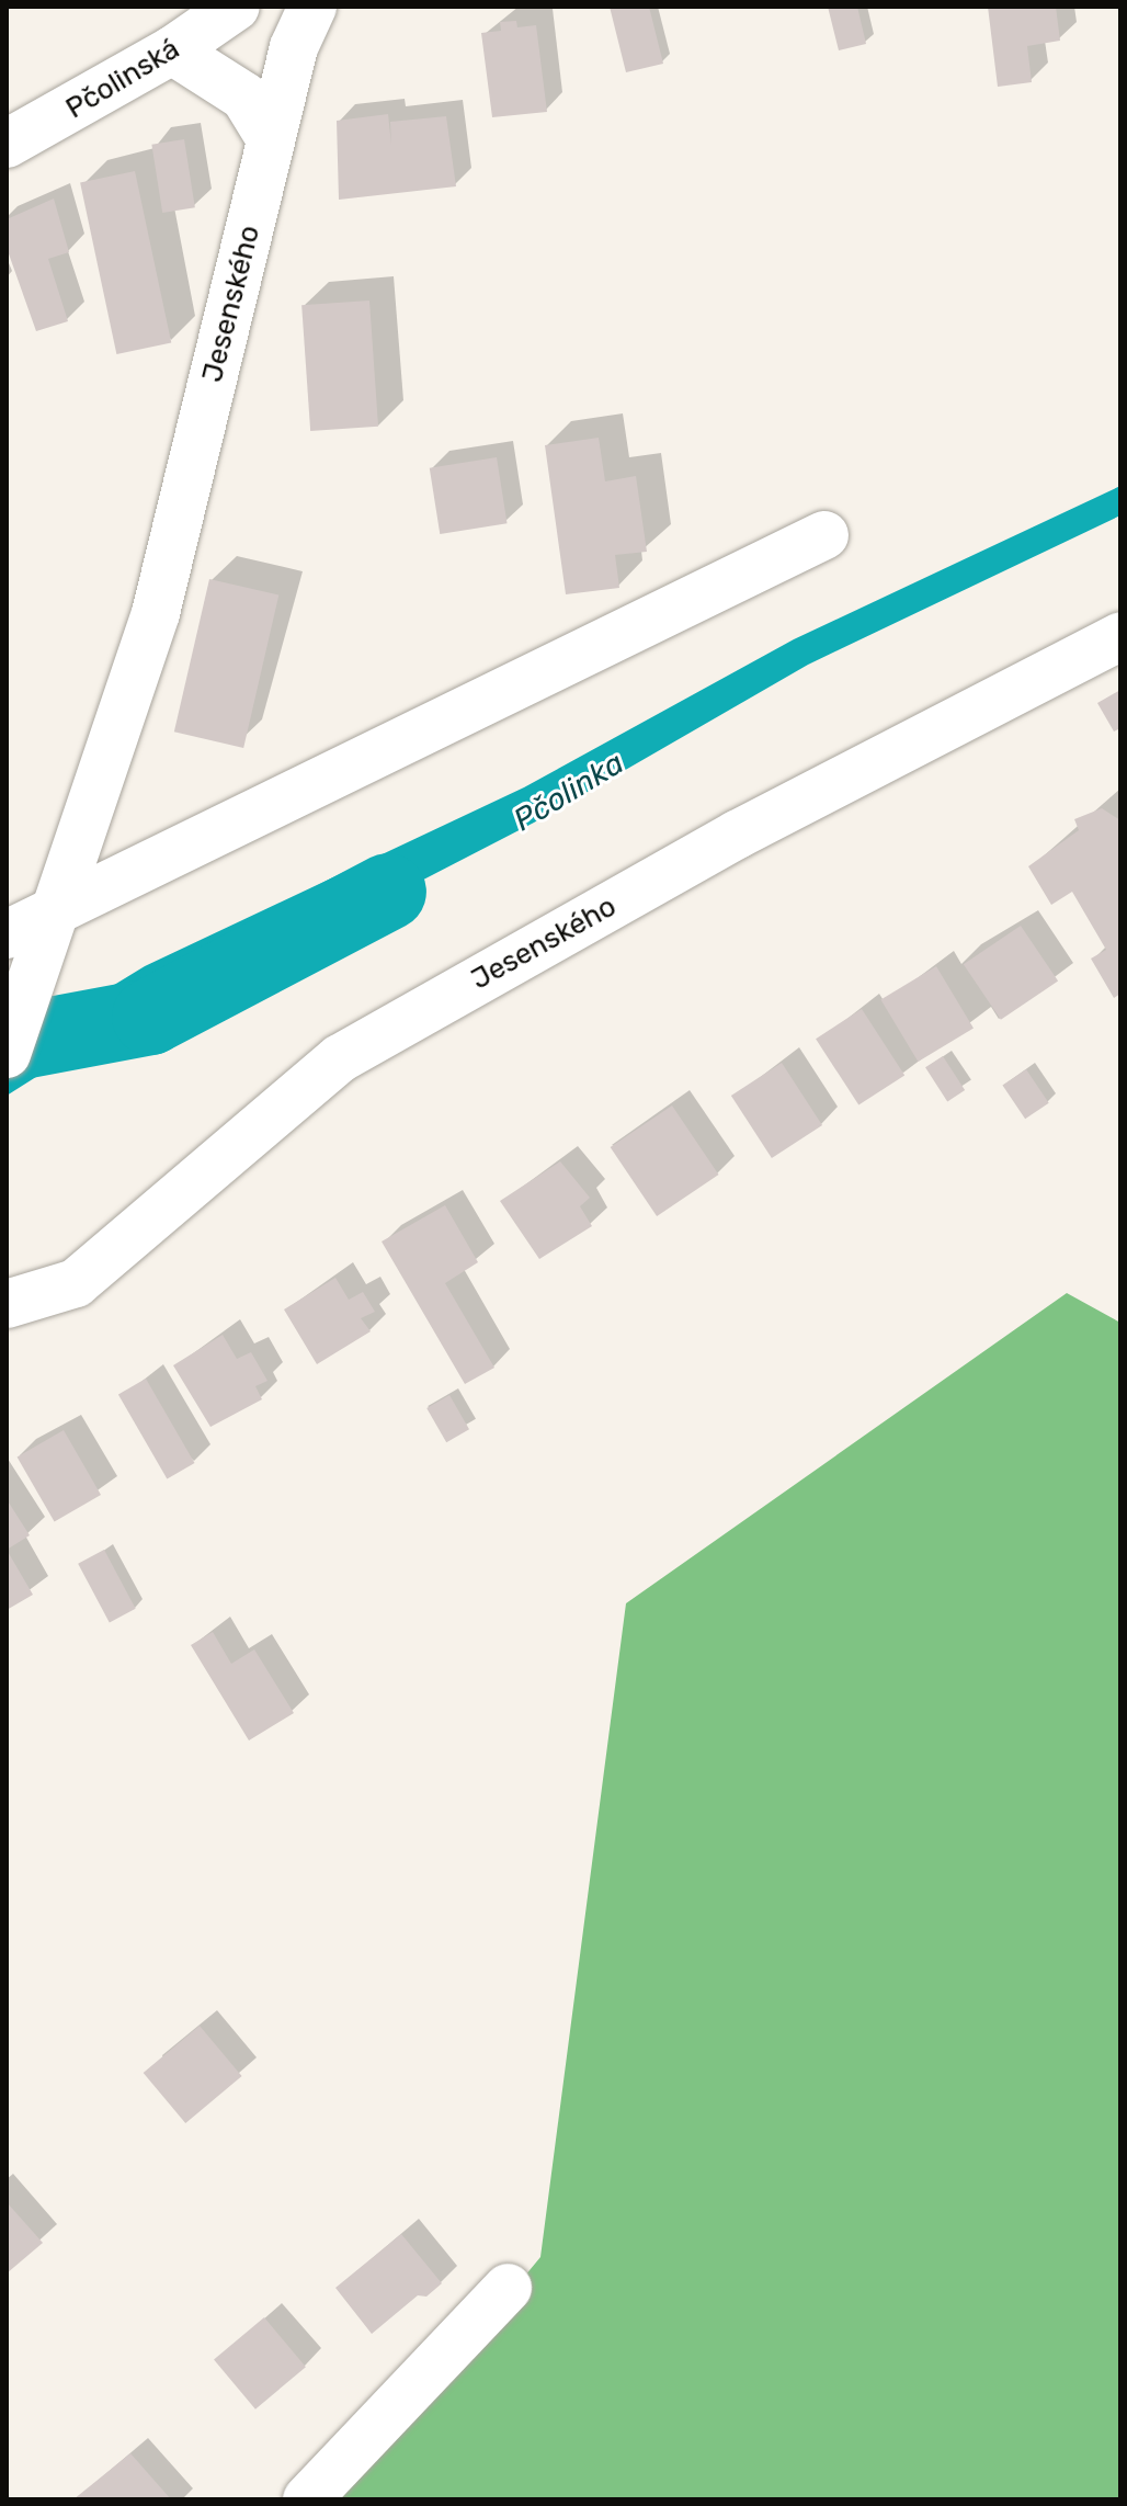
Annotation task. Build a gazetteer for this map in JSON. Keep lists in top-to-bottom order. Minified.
{"streets":{"street":["Pčolinská","Jesenského"]},"water":["Pčolinka"]}
